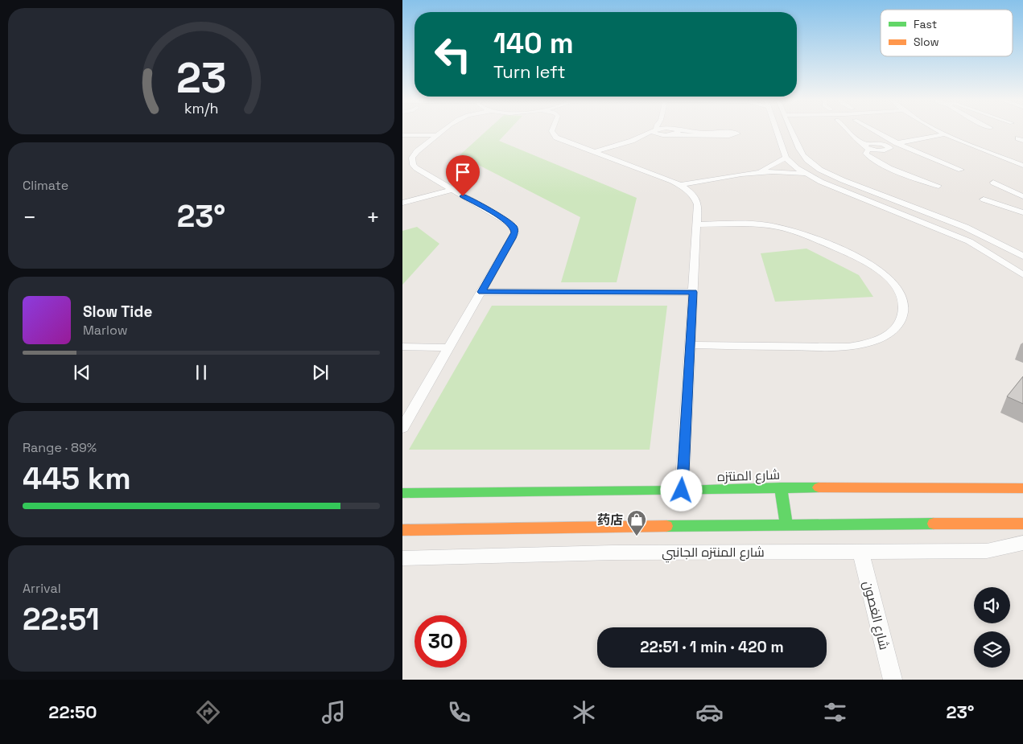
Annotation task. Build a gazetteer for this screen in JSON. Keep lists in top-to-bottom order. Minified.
{"streets":{"street":["شارع المنتزه","شارع المنتزه الجانبي","شارع الغصون"]},"crossings":[["شارع المنتزه الجانبي","شارع الغصون"]],"places":{"shop":["药店"]},"legend":["Fast","Slow"],"page":{"turn":["140 m","Turn left"],"tile":["Climate",["Range · 89%","445 km"],["Arrival","22:51"]],"heat":["−","23°","+"],"song":["Slow Tide","Marlow"],"limit":"30","trip":"22:51 · 1 min · 420 m","tabs":["22:50","23°"],"gauge":["23","km/h"]}}
